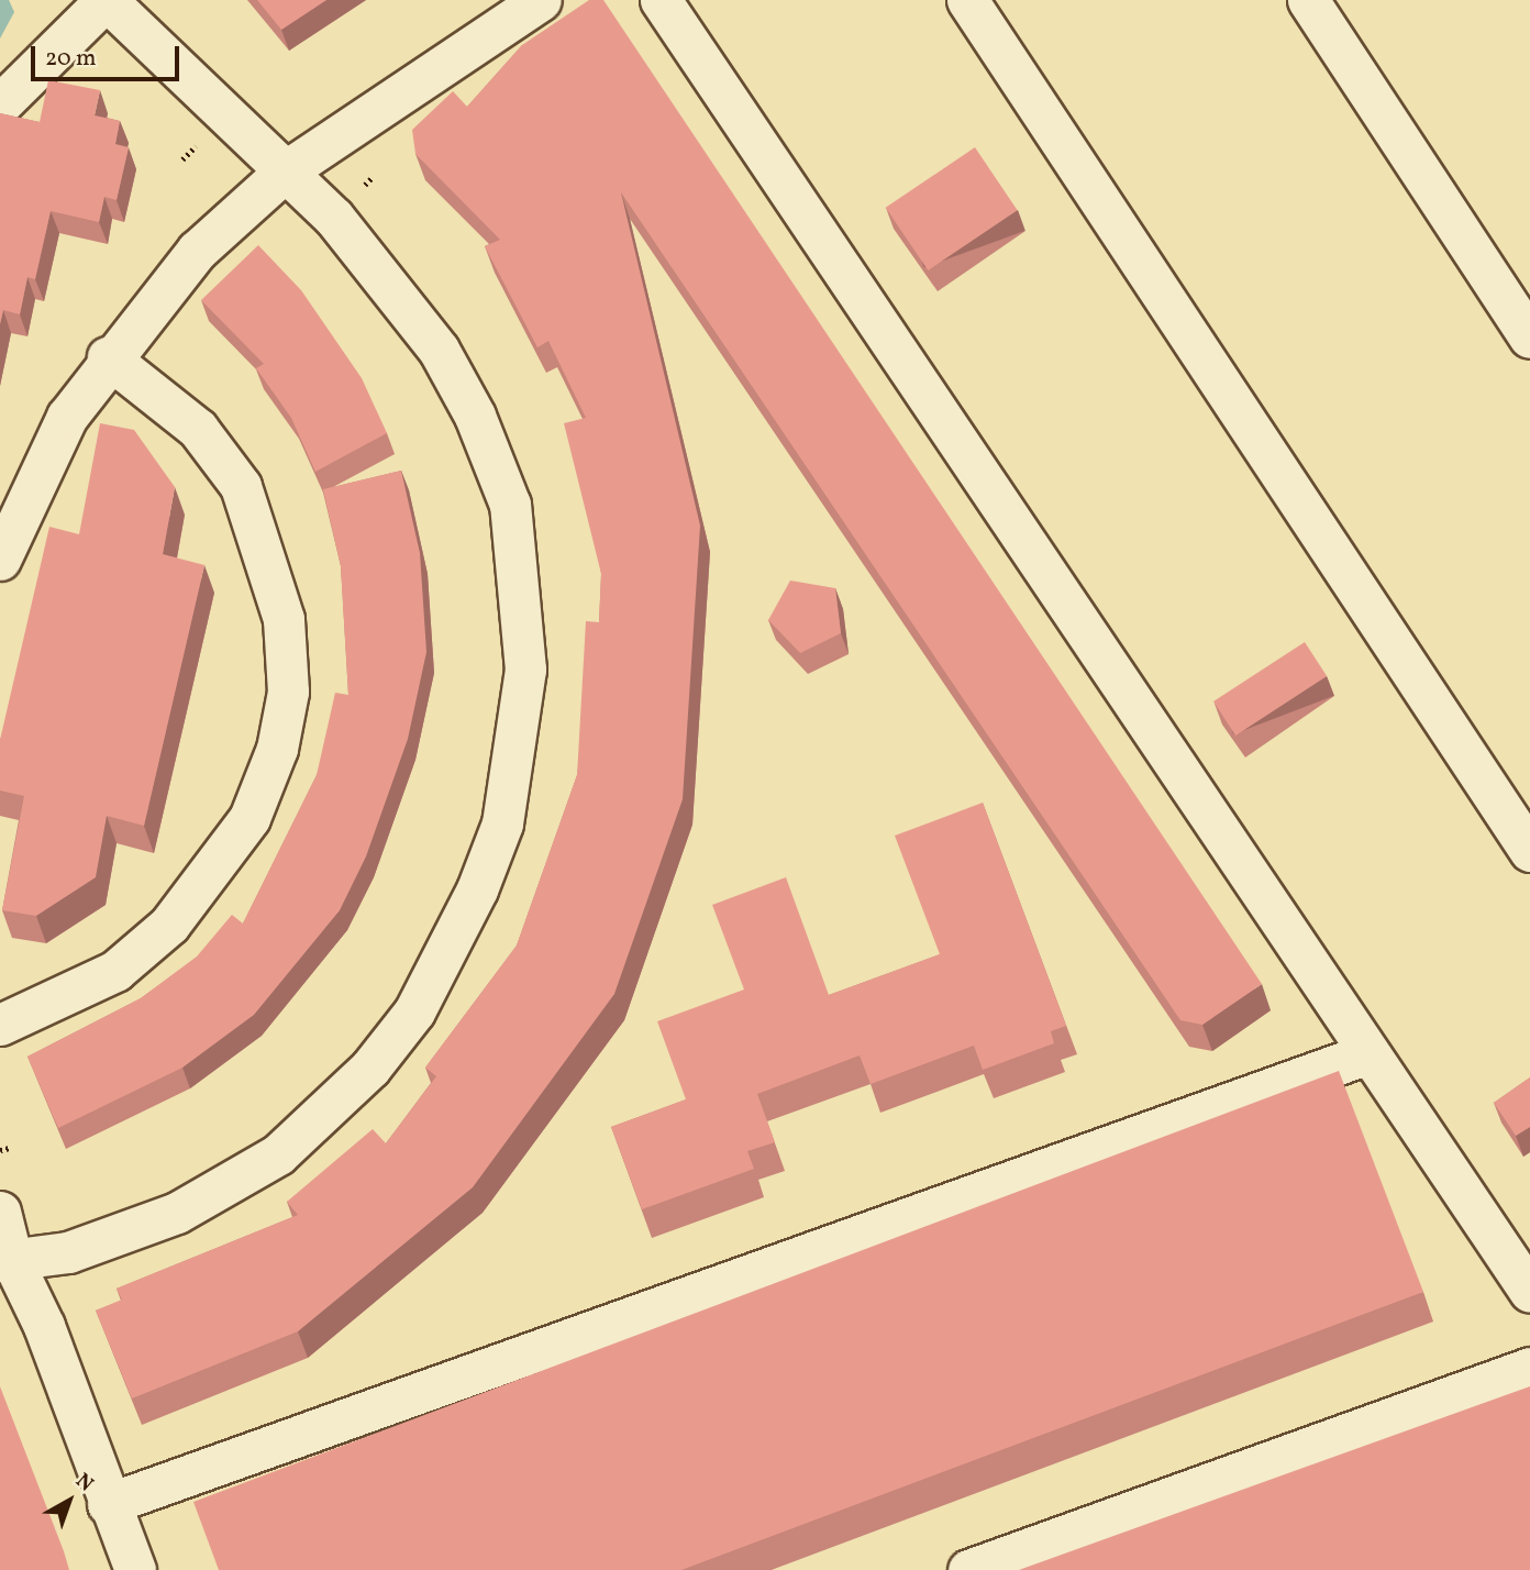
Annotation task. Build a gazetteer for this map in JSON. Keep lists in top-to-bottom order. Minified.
{"scale_bar":"20 m","north":"top right"}
